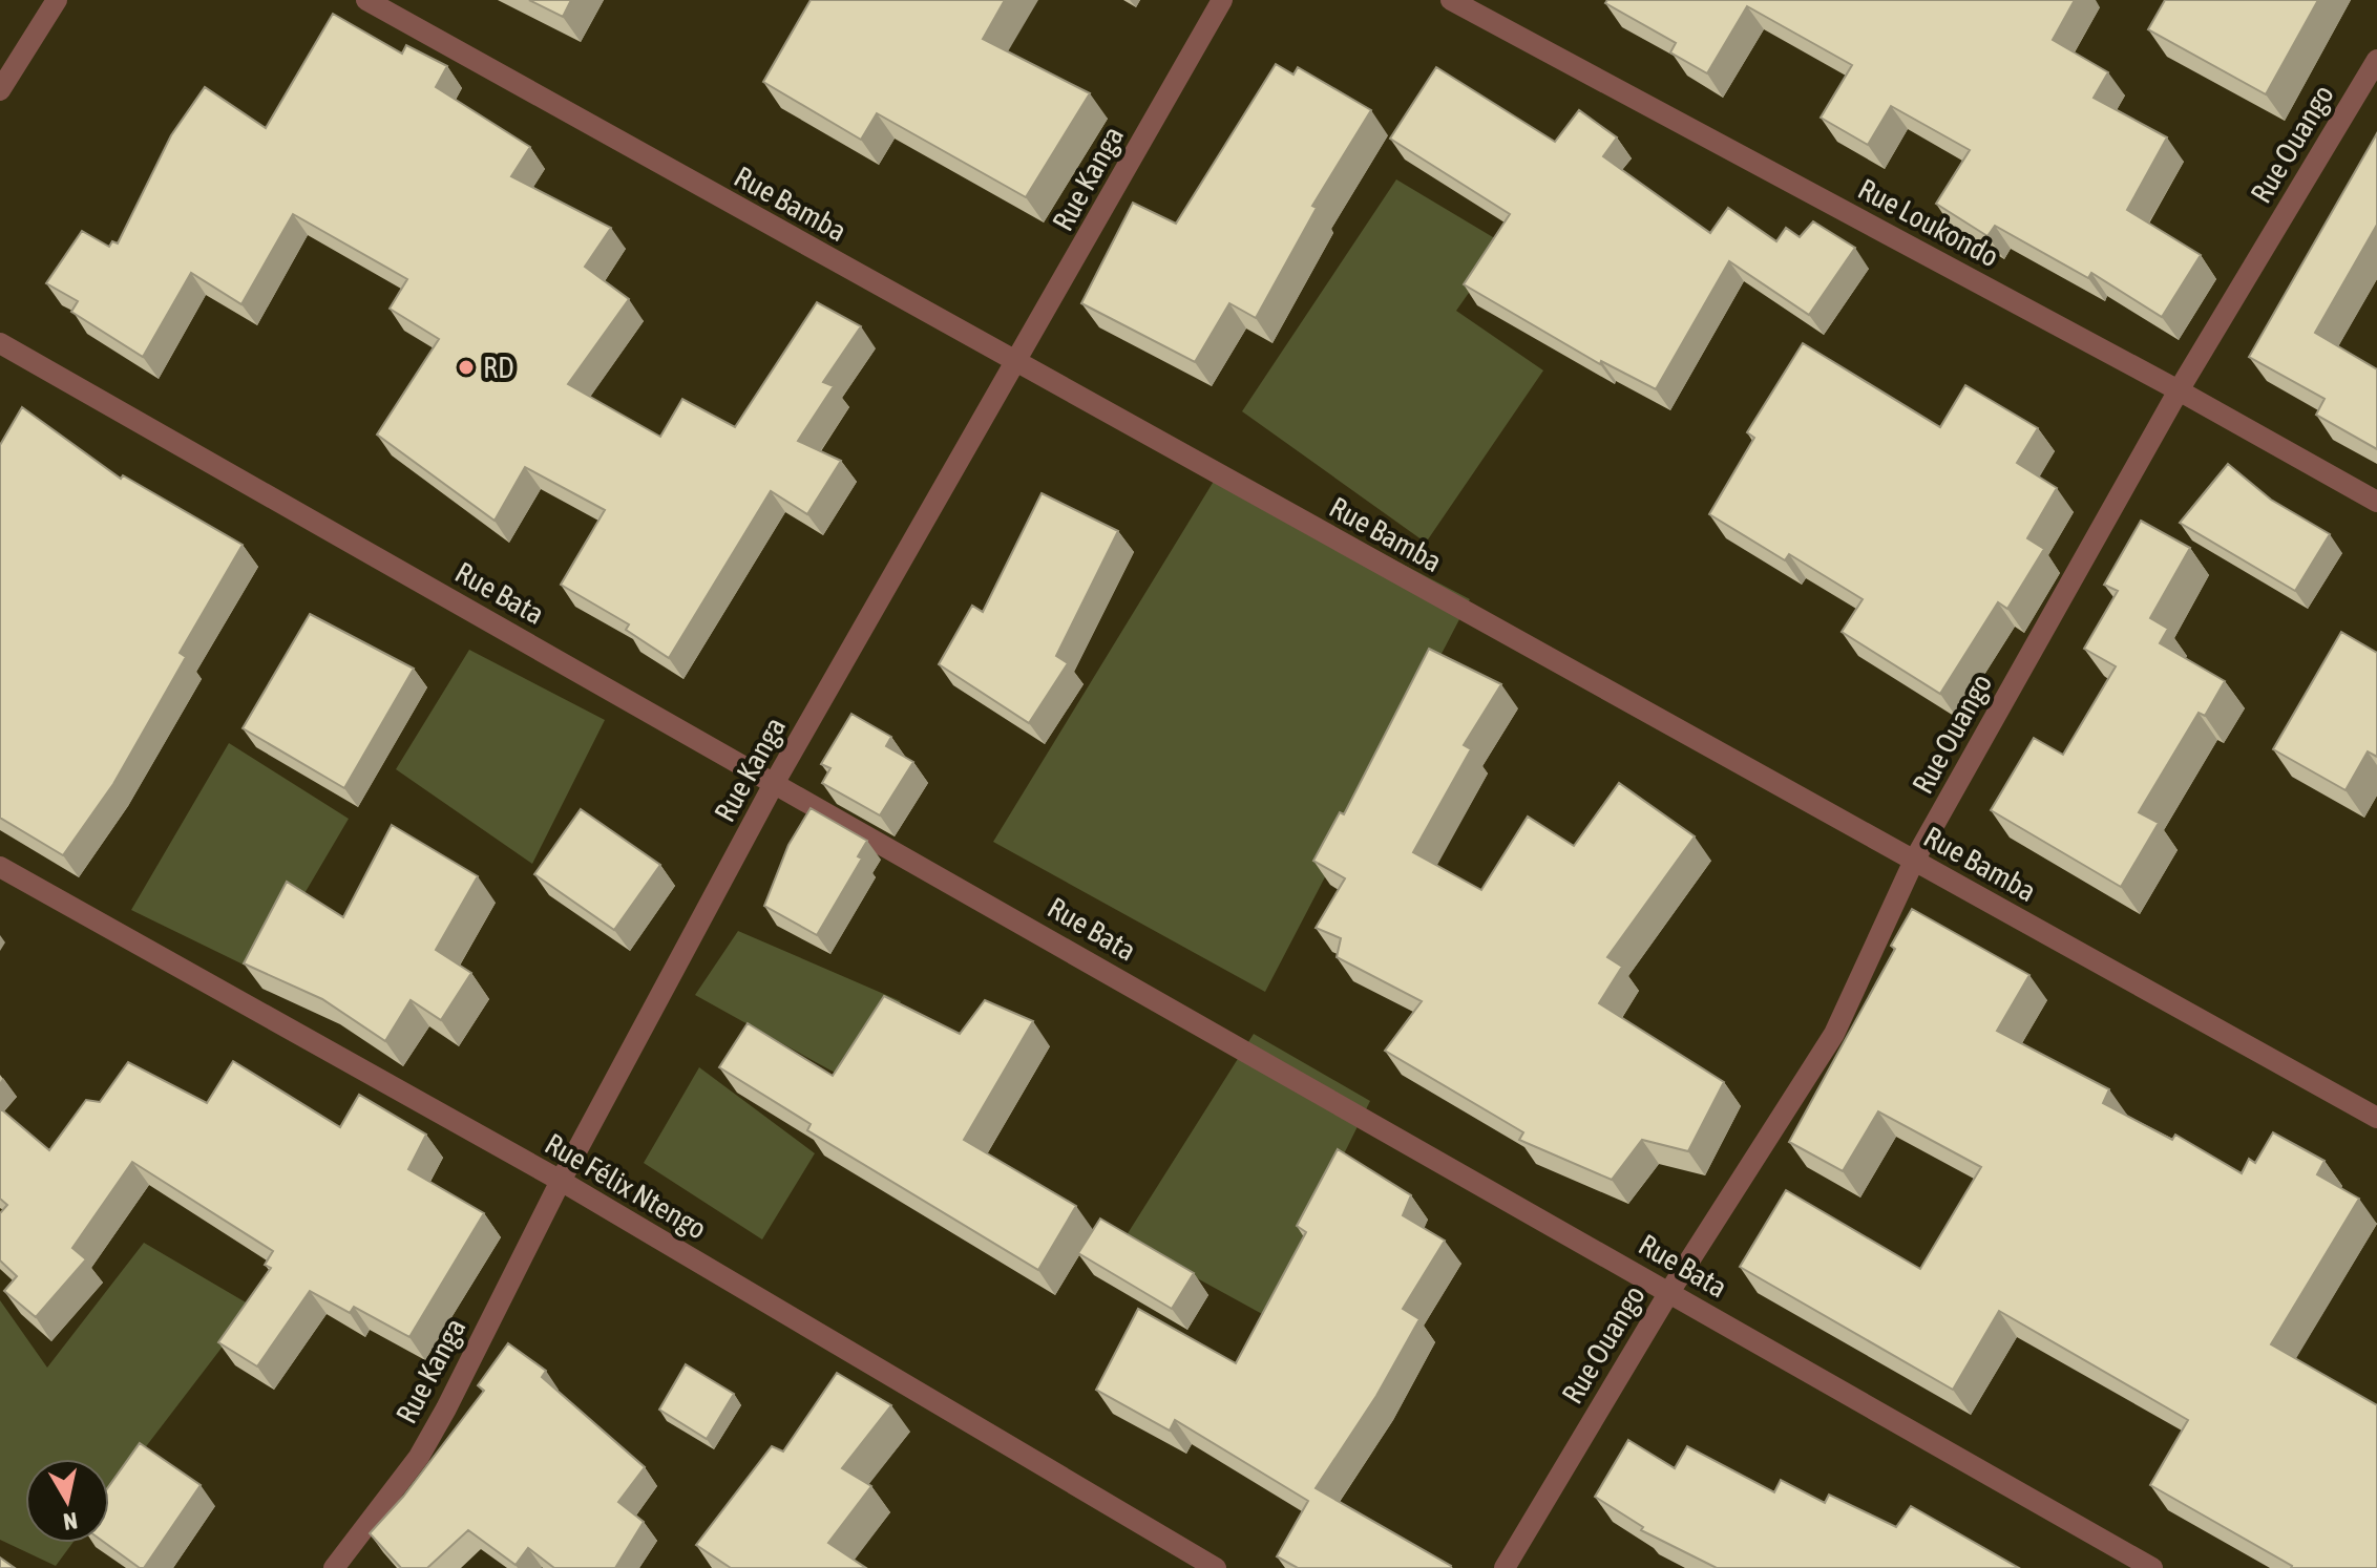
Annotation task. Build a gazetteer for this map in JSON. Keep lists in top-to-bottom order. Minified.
{"streets":{"street":["Rue Ouango","Rue Kanga","Rue Bamba","Rue Loukondo","Rue Bata","Rue Félix Ntengo"]},"crossings":[["Rue Ouango","Rue Bamba"],["Rue Ouango","Rue Loukondo"],["Rue Ouango","Rue Bata"],["Rue Kanga","Rue Bamba"],["Rue Kanga","Rue Bata"],["Rue Kanga","Rue Félix Ntengo"]],"places":["RD"],"north":"bottom"}
